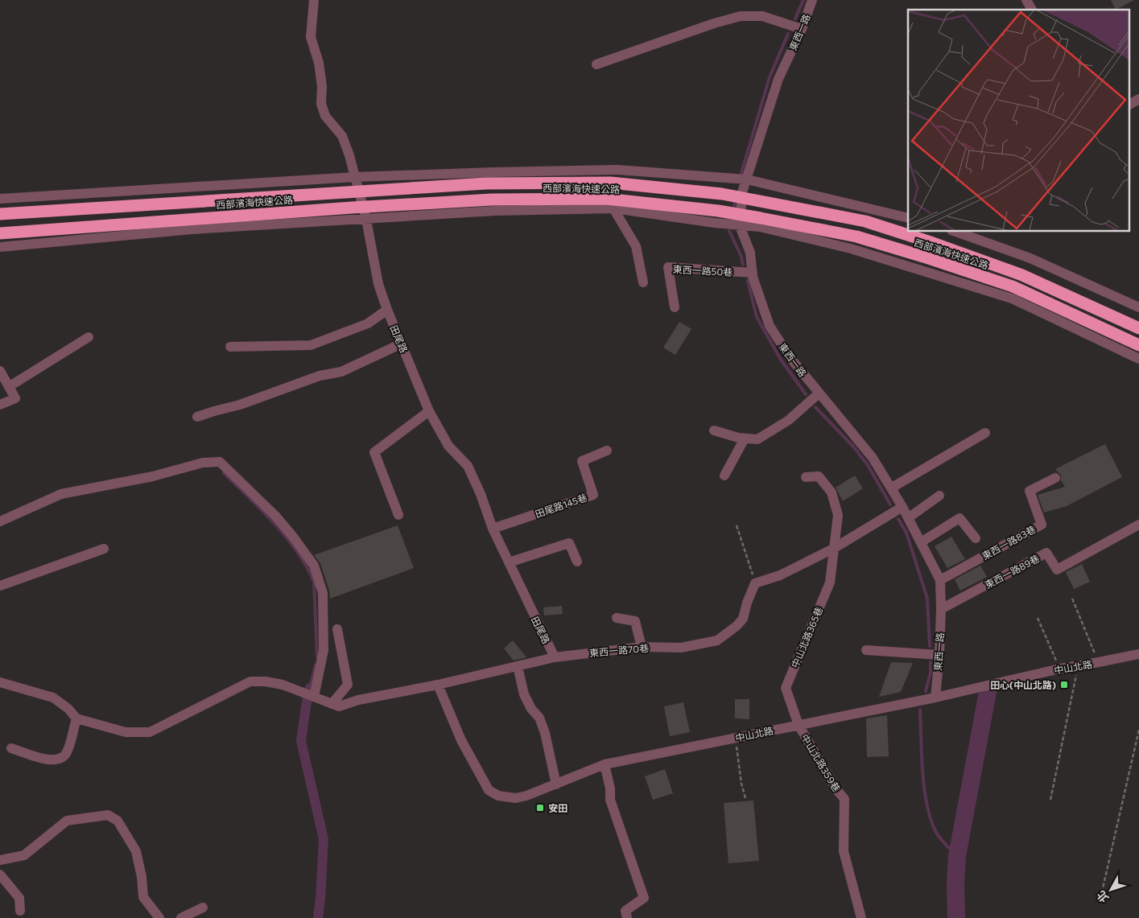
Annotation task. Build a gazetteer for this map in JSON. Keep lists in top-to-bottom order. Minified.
{"streets":{"highway":["西部濱海快速公路"],"street":["東西一路","東西一路50巷","田尾路","田尾路145巷","東西一路83巷","東西一路89巷","中山北路365巷","東西一路70巷","中山北路","中山北路359巷"]},"crossings":[["東西一路","東西一路50巷"],["東西一路","東西一路83巷"],["東西一路","東西一路89巷"],["東西一路","中山北路"],["田尾路","田尾路145巷"],["田尾路","東西一路70巷"],["中山北路365巷","中山北路"],["中山北路365巷","中山北路359巷"],["東西一路70巷","中山北路"],["中山北路","中山北路359巷"]],"places":{"transit":["田心(中山北路)","安田"]},"north":"bottom left"}
